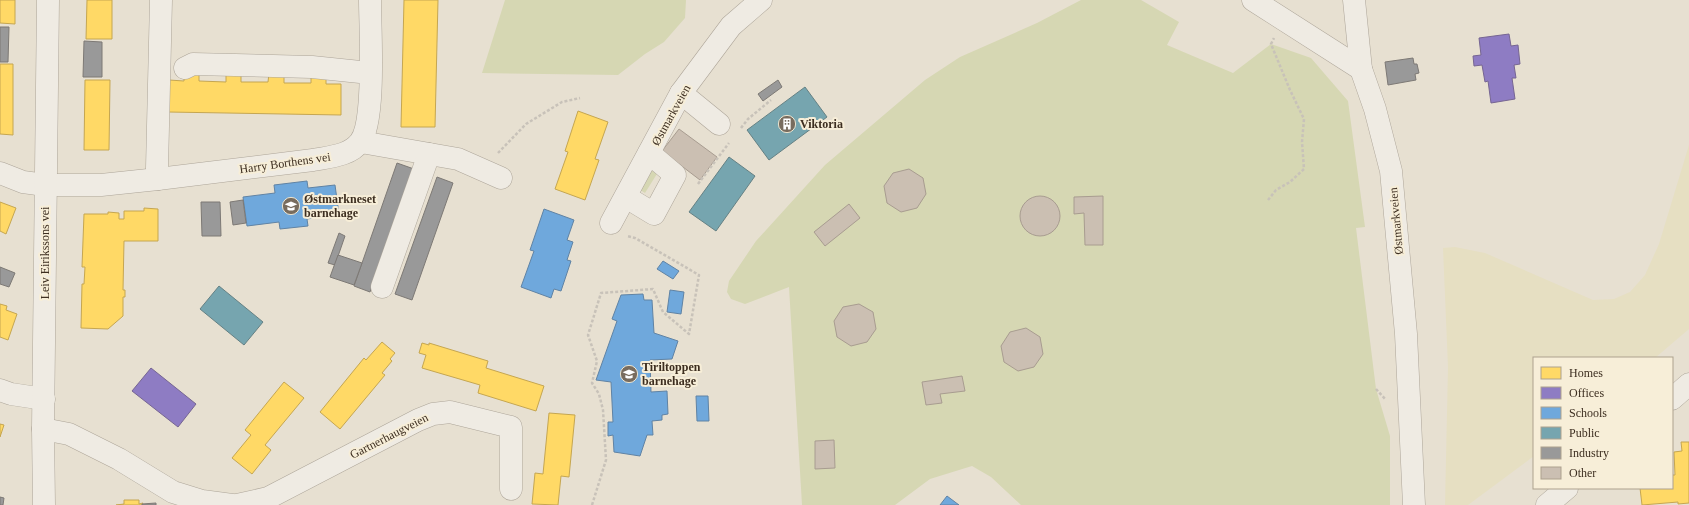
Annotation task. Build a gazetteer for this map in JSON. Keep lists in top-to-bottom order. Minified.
{"streets":{"street":["Østmarkveien","Harry Borthens vei","Leiv Eirikssons vei","Gartnerhaugveien"]},"crossings":[["Harry Borthens vei","Leiv Eirikssons vei"]],"places":{"building":["Viktoria"],"school or university":["Østmarkneset barnehage","Tiriltoppen barnehage"]},"legend":["Homes","Offices","Schools","Public","Industry","Other"]}
